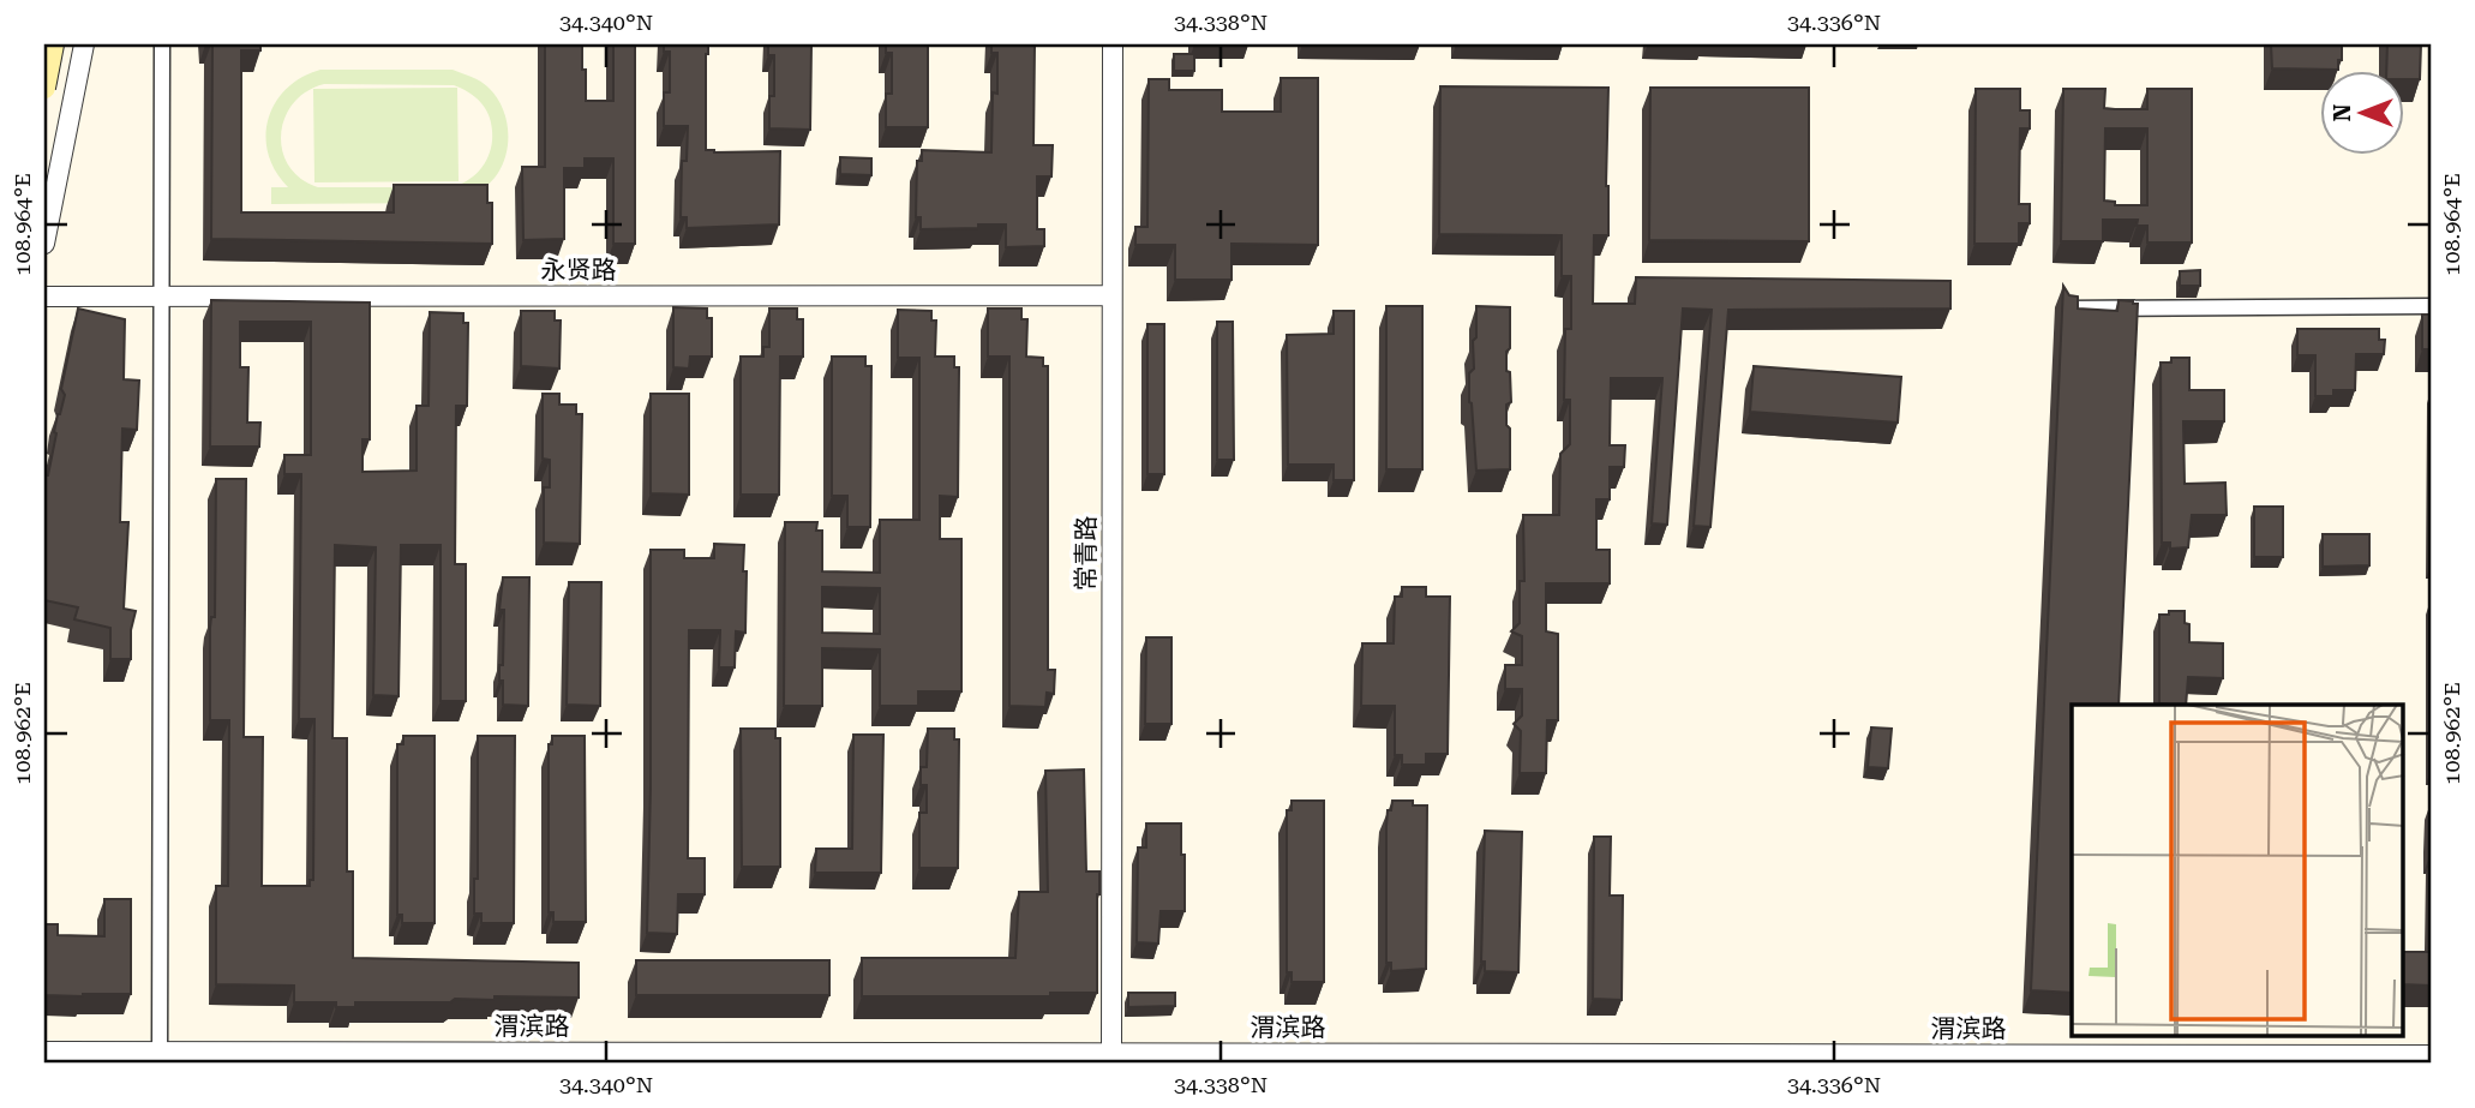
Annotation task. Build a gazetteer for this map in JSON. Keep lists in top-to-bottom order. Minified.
{"streets":{"street":["永贤路","常青路","渭滨路"]},"crossings":[["永贤路","常青路"],["常青路","渭滨路"]],"north":"left","coordinates":["34.340°N","34.338°N","34.336°N","108.964°E","108.962°E"]}
